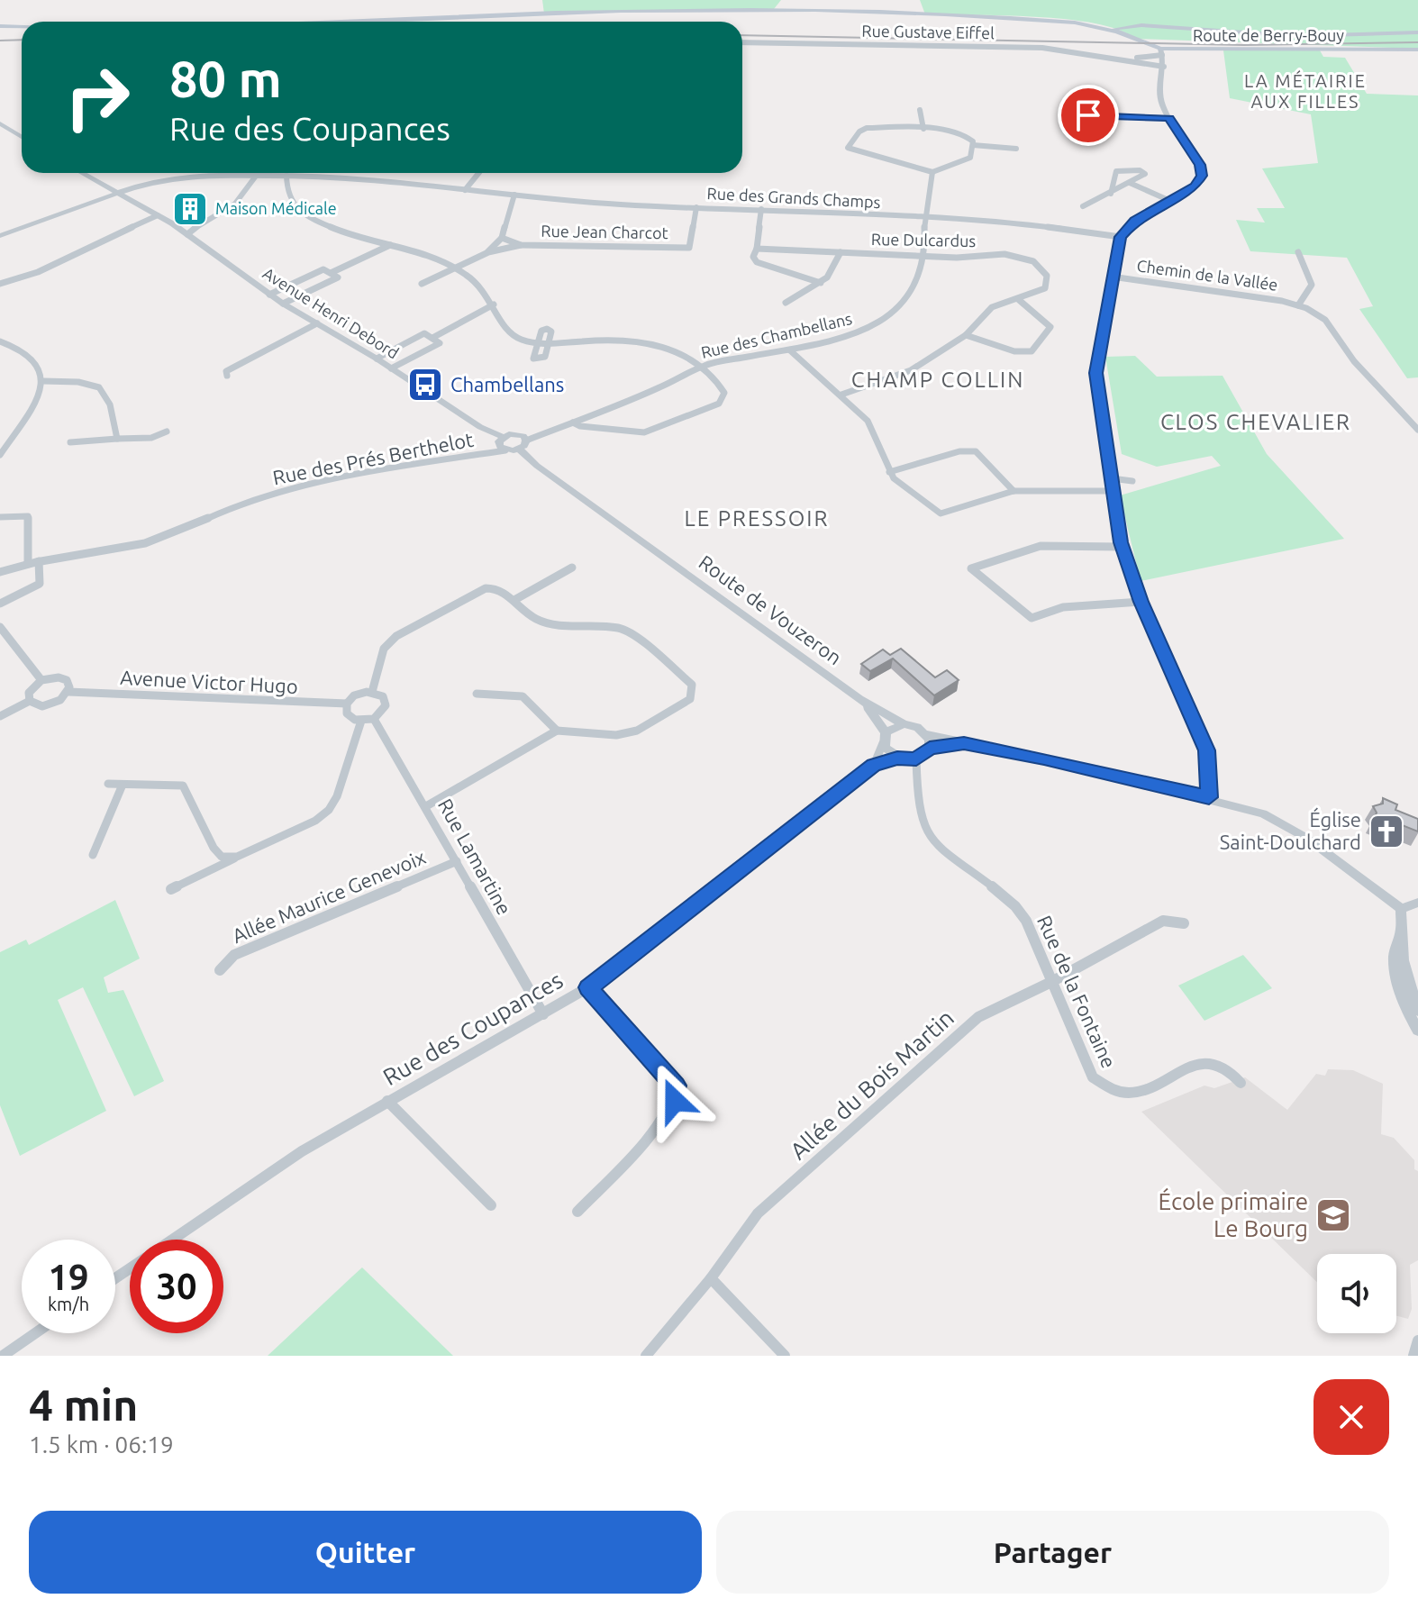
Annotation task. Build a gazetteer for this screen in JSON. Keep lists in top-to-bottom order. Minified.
{"streets":{"main road":["Route de Berry-Bouy"],"street":["Rue Gustave Eiffel","Rue des Grands Champs","Rue Jean Charcot","Rue Dulcardus","Chemin de la Vallée","Avenue Henri Debord","Rue des Chambellans","Rue des Prés Berthelot","Route de Vouzeron","Avenue Victor Hugo","Rue Lamartine","Allée Maurice Genevoix","Rue de la Fontaine","Rue des Coupances","Allée du Bois Martin"]},"crossings":[["Rue Gustave Eiffel","Route de Berry-Bouy"],["Rue des Grands Champs","Rue Jean Charcot"],["Rue des Grands Champs","Avenue Henri Debord"],["Rue des Grands Champs","Rue des Chambellans"],["Rue Dulcardus","Rue des Chambellans"],["Avenue Henri Debord","Rue des Chambellans"],["Avenue Henri Debord","Route de Vouzeron"],["Rue des Chambellans","Route de Vouzeron"],["Route de Vouzeron","Rue de la Fontaine"],["Route de Vouzeron","Rue des Coupances"],["Avenue Victor Hugo","Rue Lamartine"],["Rue Lamartine","Allée Maurice Genevoix"],["Rue Lamartine","Rue des Coupances"],["Rue de la Fontaine","Rue des Coupances"],["Rue de la Fontaine","Allée du Bois Martin"]],"districts":["LA MÉTAIRIE AUX FILLES","CHAMP COLLIN","CLOS CHEVALIER","LE PRESSOIR"],"places":{"building":["Maison Médicale"],"bus stop":["Chambellans"],"church":["Église Saint-Doulchard"],"school or university":["École primaire Le Bourg"]},"page":{"turn":["80 m","Rue des Coupances"],"speed":"19 km/h","limit":"30","heading":["4 min","1.5 km · 06:19"],"buttons":["Quitter","Partager"]}}
